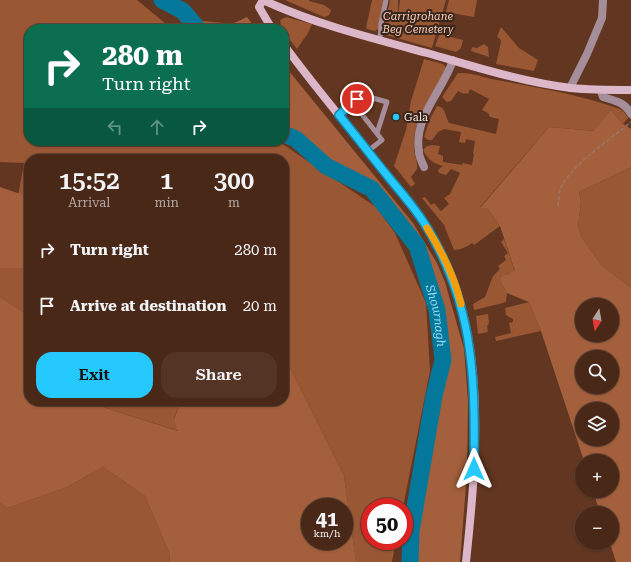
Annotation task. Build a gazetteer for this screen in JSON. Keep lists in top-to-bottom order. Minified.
{"water":["Shournagh"],"parks":["Carrigrohane Beg Cemetery"],"places":["Gala"],"north":"bottom","page":{"turn":["280 m","Turn right"],"eta":["15:52","Arrival","1","min","300","m"],"list":[{"name":"Turn right","value":"280 m"},{"name":"Arrive at destination","value":"20 m"}],"map_buttons":["+","−"],"buttons":["Exit","Share"],"speed":"41 km/h","limit":"50"}}
